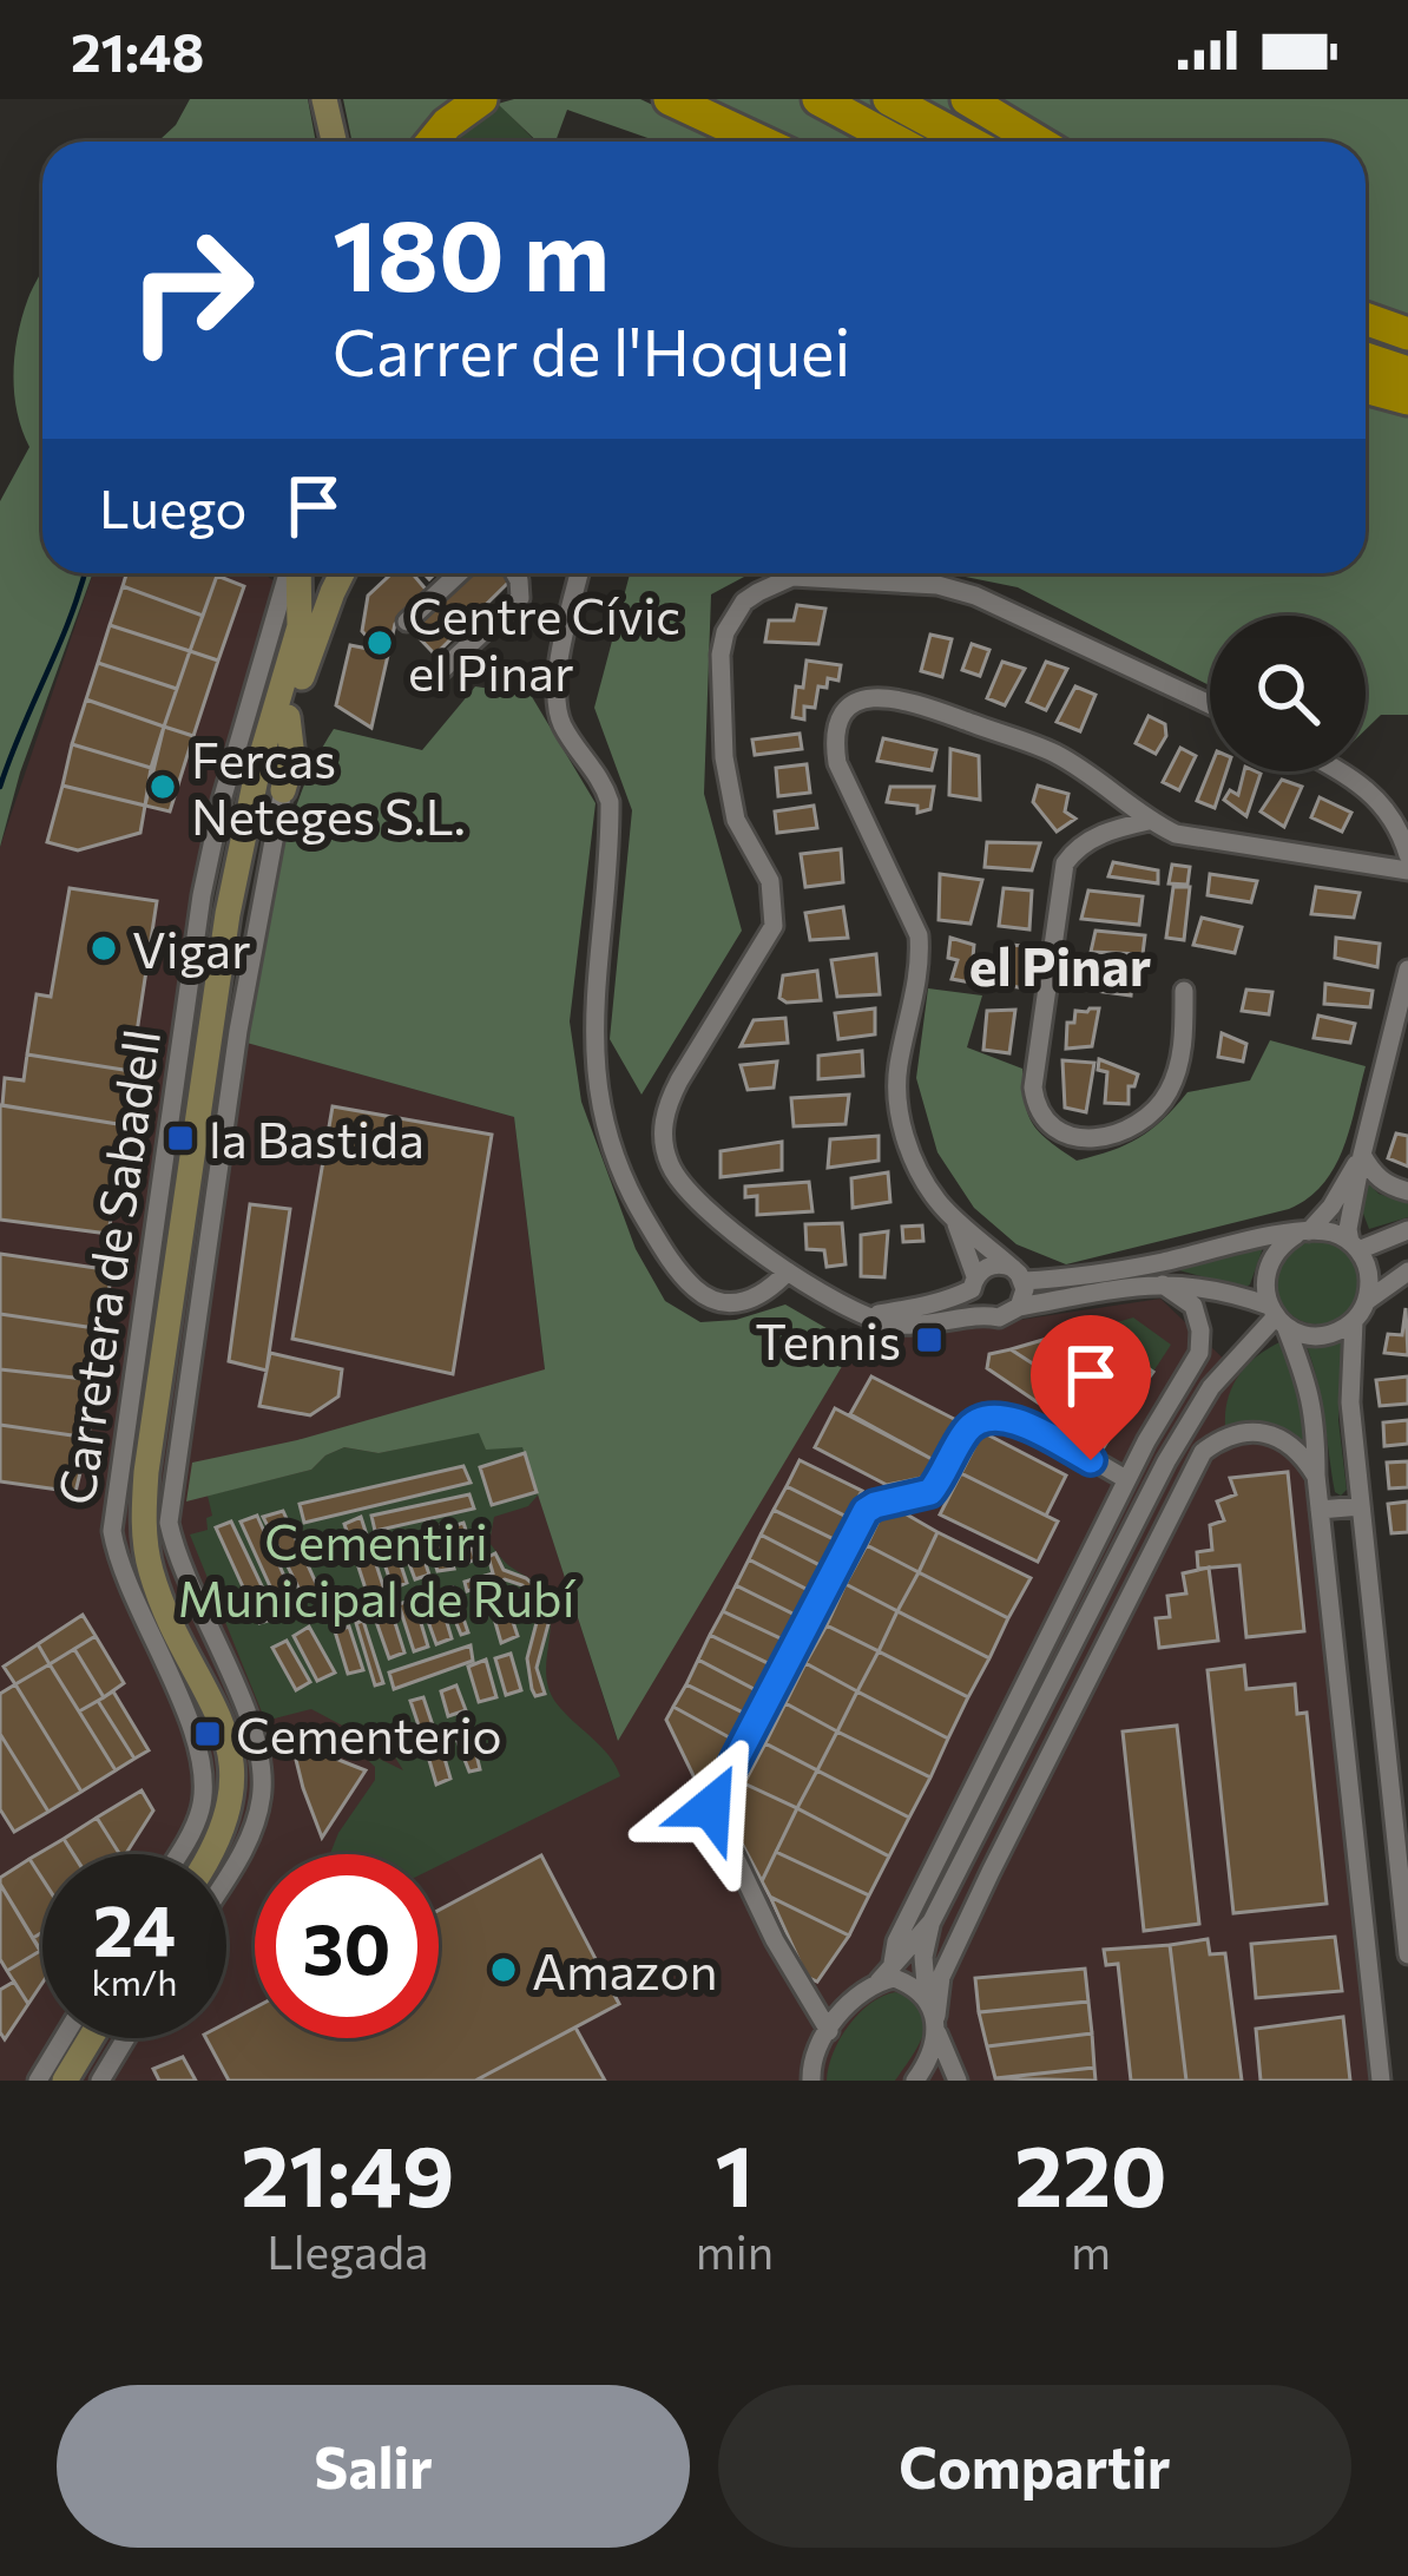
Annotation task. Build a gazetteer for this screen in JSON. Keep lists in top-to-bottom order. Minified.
{"streets":{"street":["Carretera de Sabadell"]},"districts":["el Pinar"],"parks":["Cementiri Municipal de Rubí"],"places":{"other":["Centre Cívic el Pinar","Fercas Neteges S.L.","Vigar","Amazon"],"transit":["la Bastida","Tennis","Cementerio"]},"page":{"status":"21:48","turn":["180 m","Carrer de l'Hoquei"],"then":"Luego","speed":"24 km/h","limit":"30","eta":["21:49","Llegada","1","min","220","m"],"buttons":["Salir","Compartir"]}}
